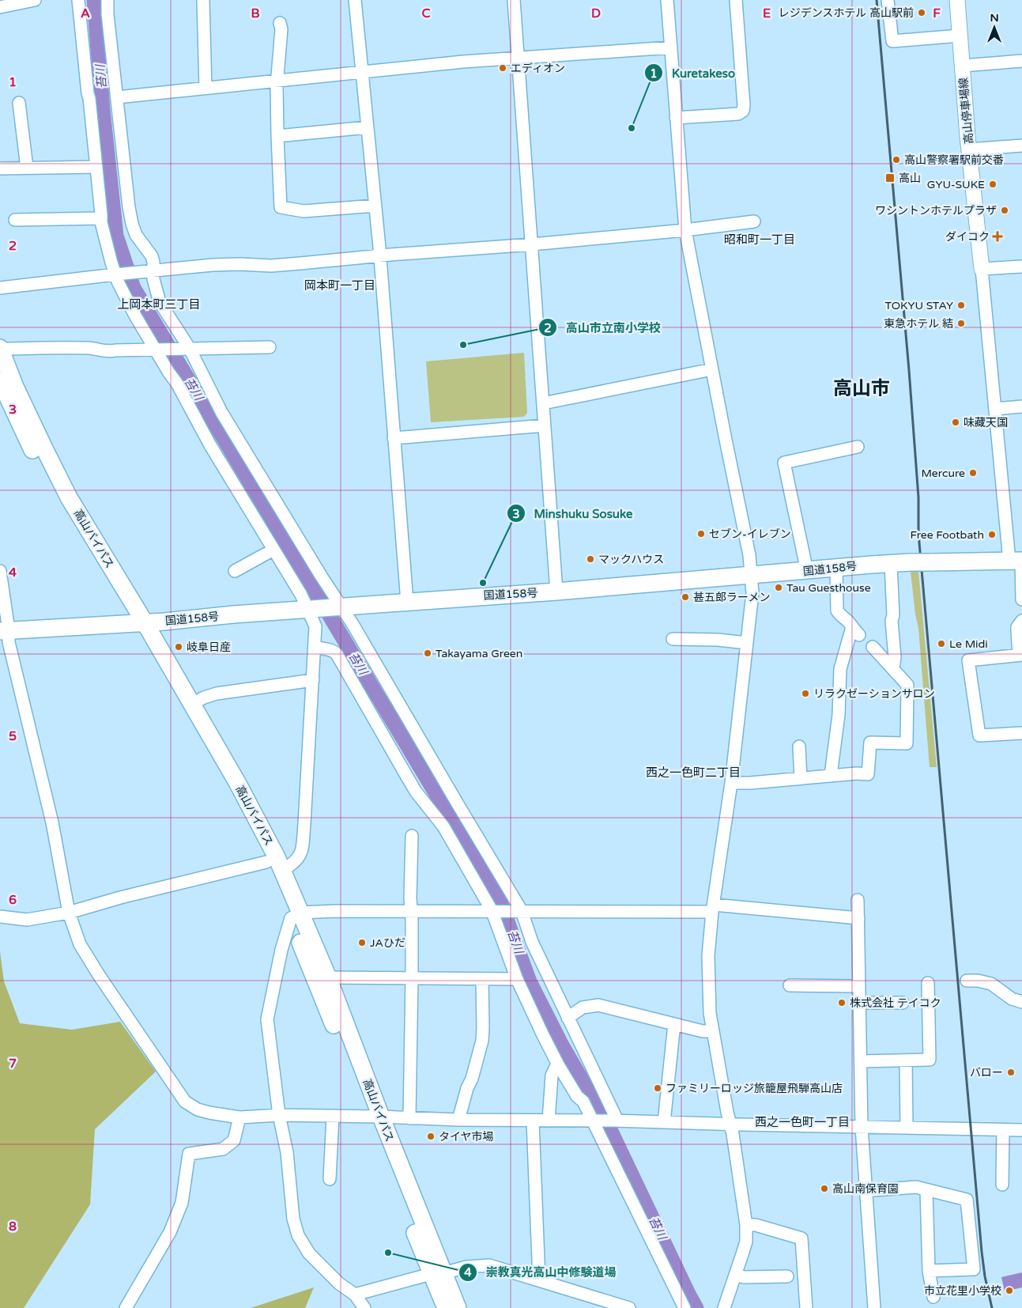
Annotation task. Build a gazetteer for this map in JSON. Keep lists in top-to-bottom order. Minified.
{"streets":{"highway":["高山バイパス","国道158号"],"main road":["高山停車場線"]},"crossings":[["高山バイパス","国道158号"]],"districts":["昭和町一丁目","岡本町一丁目","上岡本町三丁目","高山市","西之一色町二丁目","西之一色町一丁目"],"water":["苔川"],"places":{"other":["レジデンスホテル 高山駅前","エディオン","Kuretakeso","高山警察署駅前交番","GYU-SUKE","ワシントンホテルプラザ","TOKYU STAY","東急ホテル 結","高山市立南小学校","味藏天国","Mercure","セブン-イレブン","Free Footbath","マックハウス","Minshuku Sosuke","Tau Guesthouse","甚五郎ラーメン","Le Midi","岐阜日産","Takayama Green","リラクゼーションサロン","JAひだ","株式会社 テイコク","バロー","ファミリーロッジ旅籠屋飛騨高山店","タイヤ市場","高山南保育園","崇教真光高山中修験道場","市立花里小学校"],"transit":["高山"],"health":["ダイコク"]},"north":"top","grid":{"columns":["A","B","C","D","E","F"],"rows":["1","2","3","4","5","6","7","8"]}}
